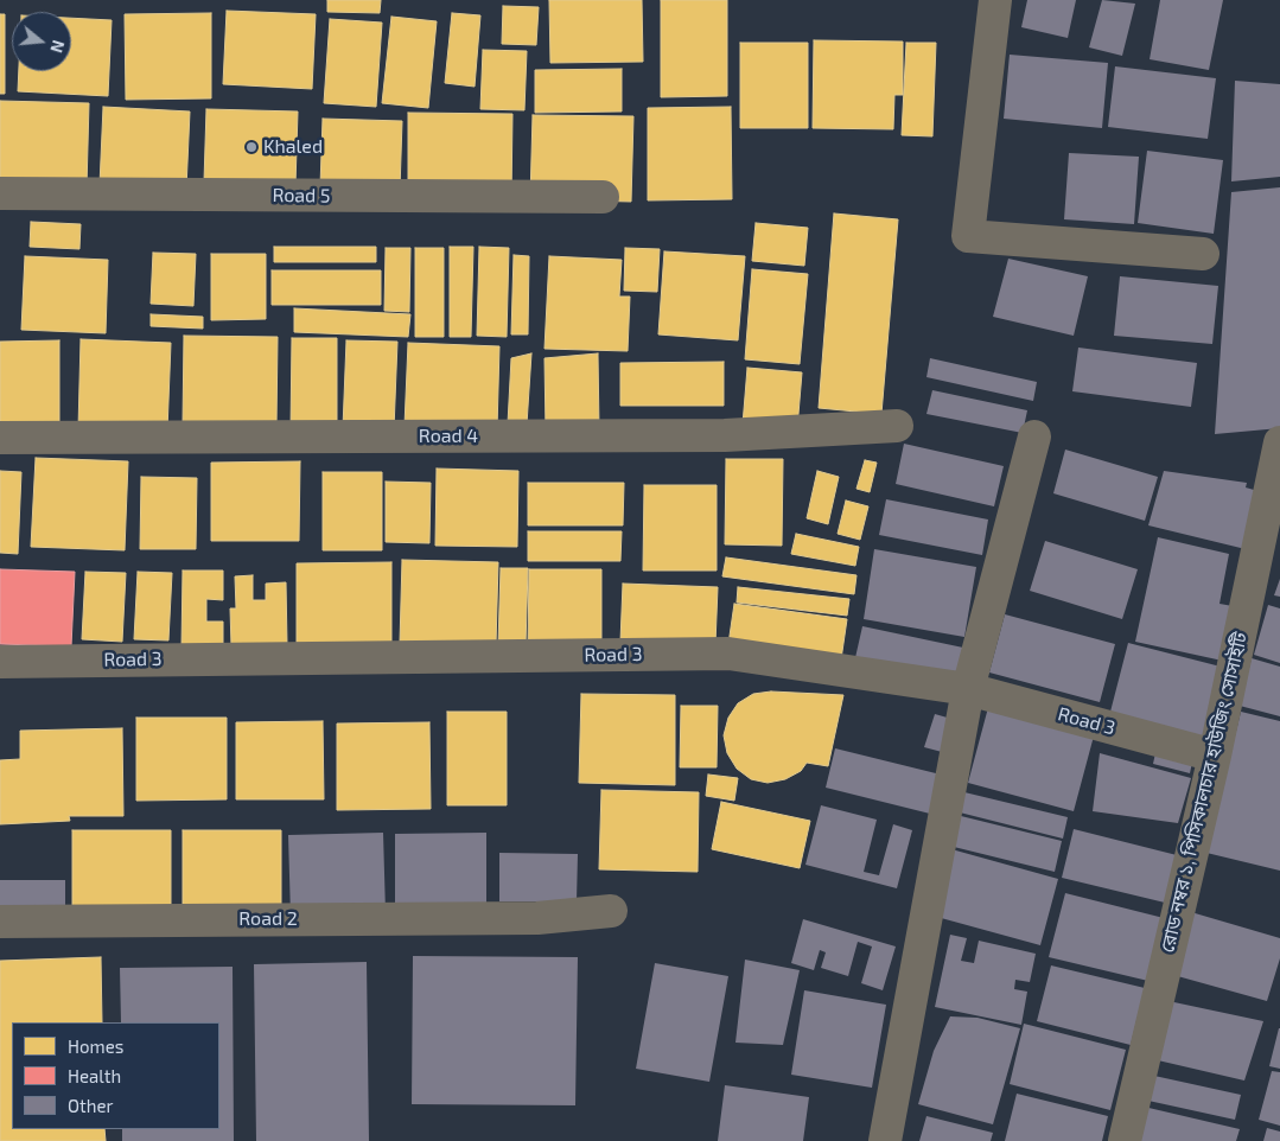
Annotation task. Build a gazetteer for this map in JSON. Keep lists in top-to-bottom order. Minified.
{"streets":{"street":["Road 5","Road 4","Road 3","রোড নম্বর ১, পিসিকালচার হাউজিং সোসাইটি","Road 2"]},"crossings":[["Road 3","রোড নম্বর ১, পিসিকালচার হাউজিং সোসাইটি"]],"places":["Khaled"],"legend":["Homes","Health","Other"],"north":"right"}
